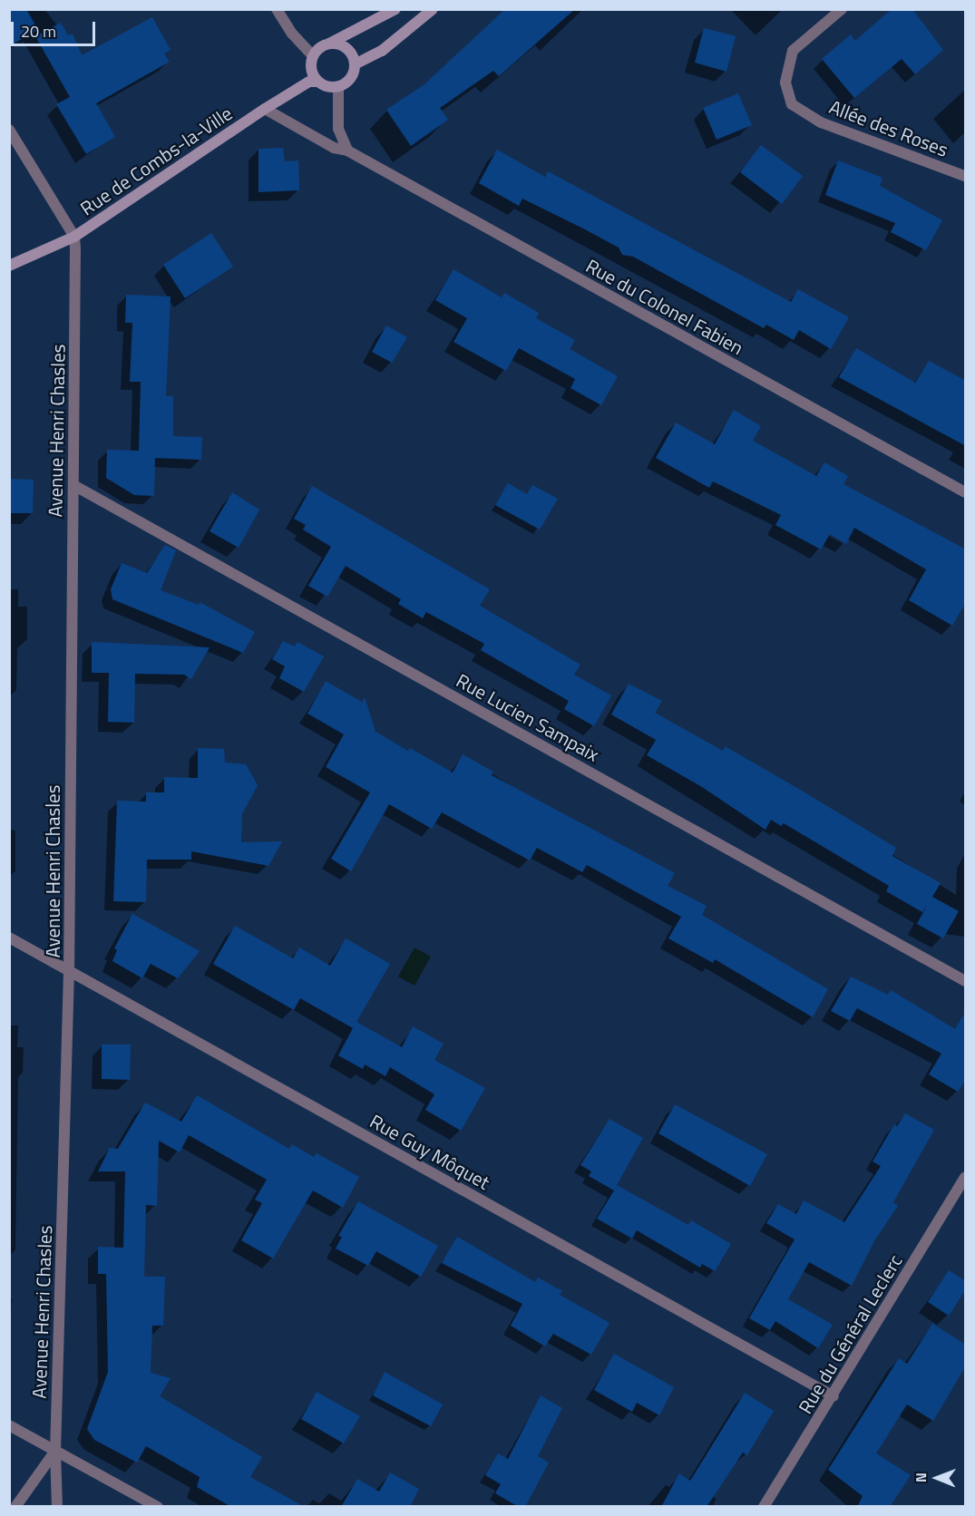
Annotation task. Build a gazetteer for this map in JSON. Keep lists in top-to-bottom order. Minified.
{"streets":{"main road":["Rue de Combs-la-Ville"],"street":["Allée des Roses","Rue du Colonel Fabien","Avenue Henri Chasles","Rue Lucien Sampaix","Rue Guy Môquet","Rue du Général Leclerc"]},"crossings":[["Rue de Combs-la-Ville","Rue du Colonel Fabien"],["Rue de Combs-la-Ville","Avenue Henri Chasles"],["Avenue Henri Chasles","Rue Lucien Sampaix"],["Avenue Henri Chasles","Rue Guy Môquet"],["Rue Guy Môquet","Rue du Général Leclerc"]],"scale_bar":"20 m","north":"left"}
